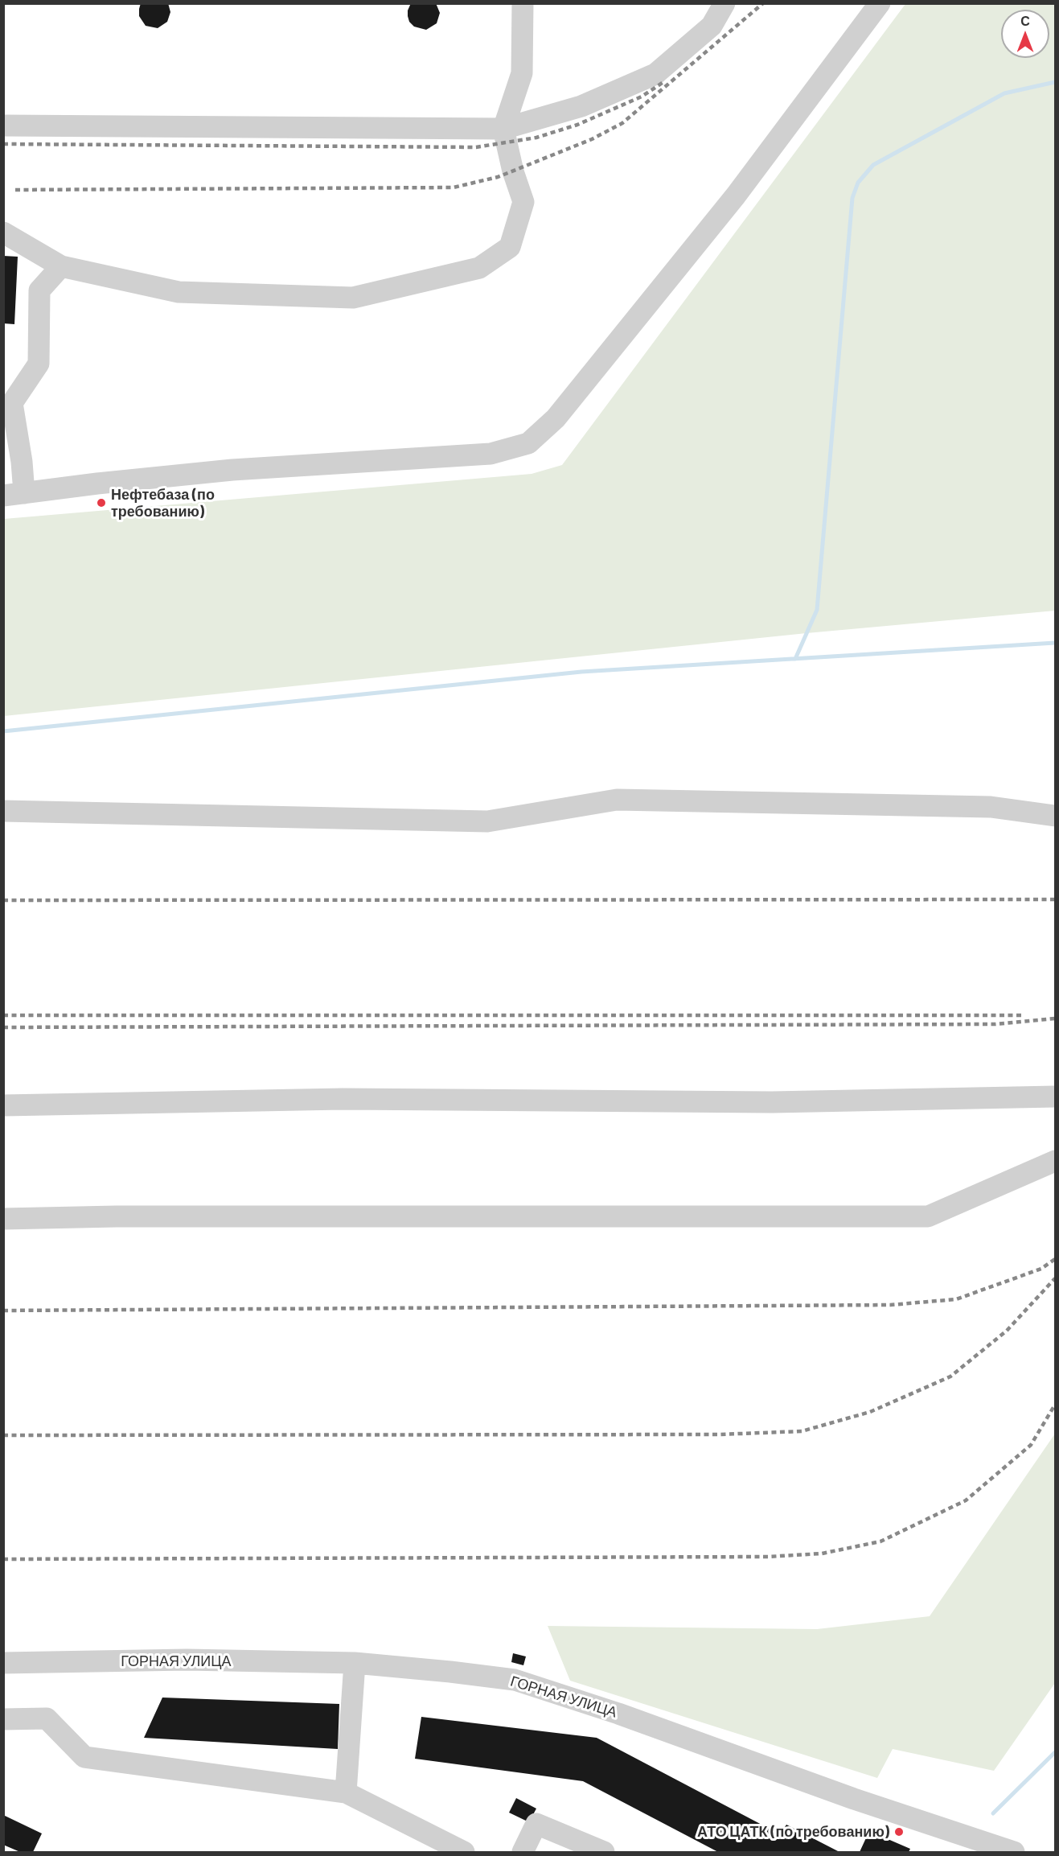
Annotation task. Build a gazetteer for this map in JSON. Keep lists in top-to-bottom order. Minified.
{"streets":{"street":["ГОРНАЯ УЛИЦА"]},"places":["Нефтебаза (по требованию)","АТО ЦАТК (по требованию)"],"north":"top"}
